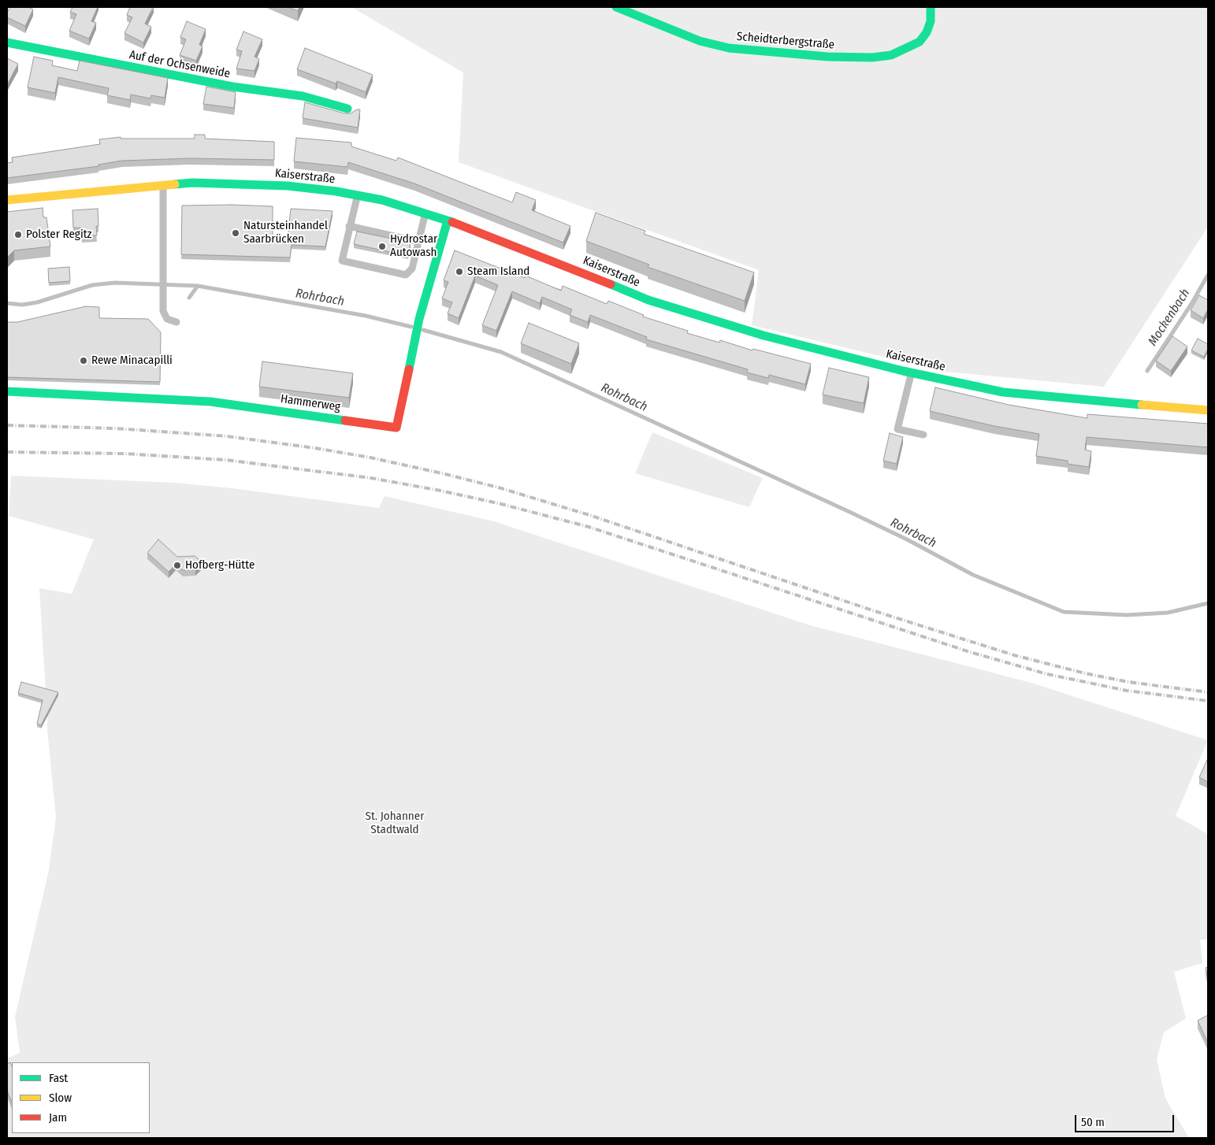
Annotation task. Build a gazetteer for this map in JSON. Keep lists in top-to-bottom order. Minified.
{"streets":{"street":["Scheidterbergstraße","Auf der Ochsenweide","Kaiserstraße","Hammerweg"]},"crossings":[["Kaiserstraße","Hammerweg"]],"water":["Rohrbach","Mockenbach"],"parks":["St. Johanner Stadtwald"],"places":["Natursteinhandel Saarbrücken","Polster Regitz","Hydrostar Autowash","Steam Island","Rewe Minacapilli","Hofberg-Hütte"],"legend":["Fast","Slow","Jam"],"scale_bar":"50 m"}
